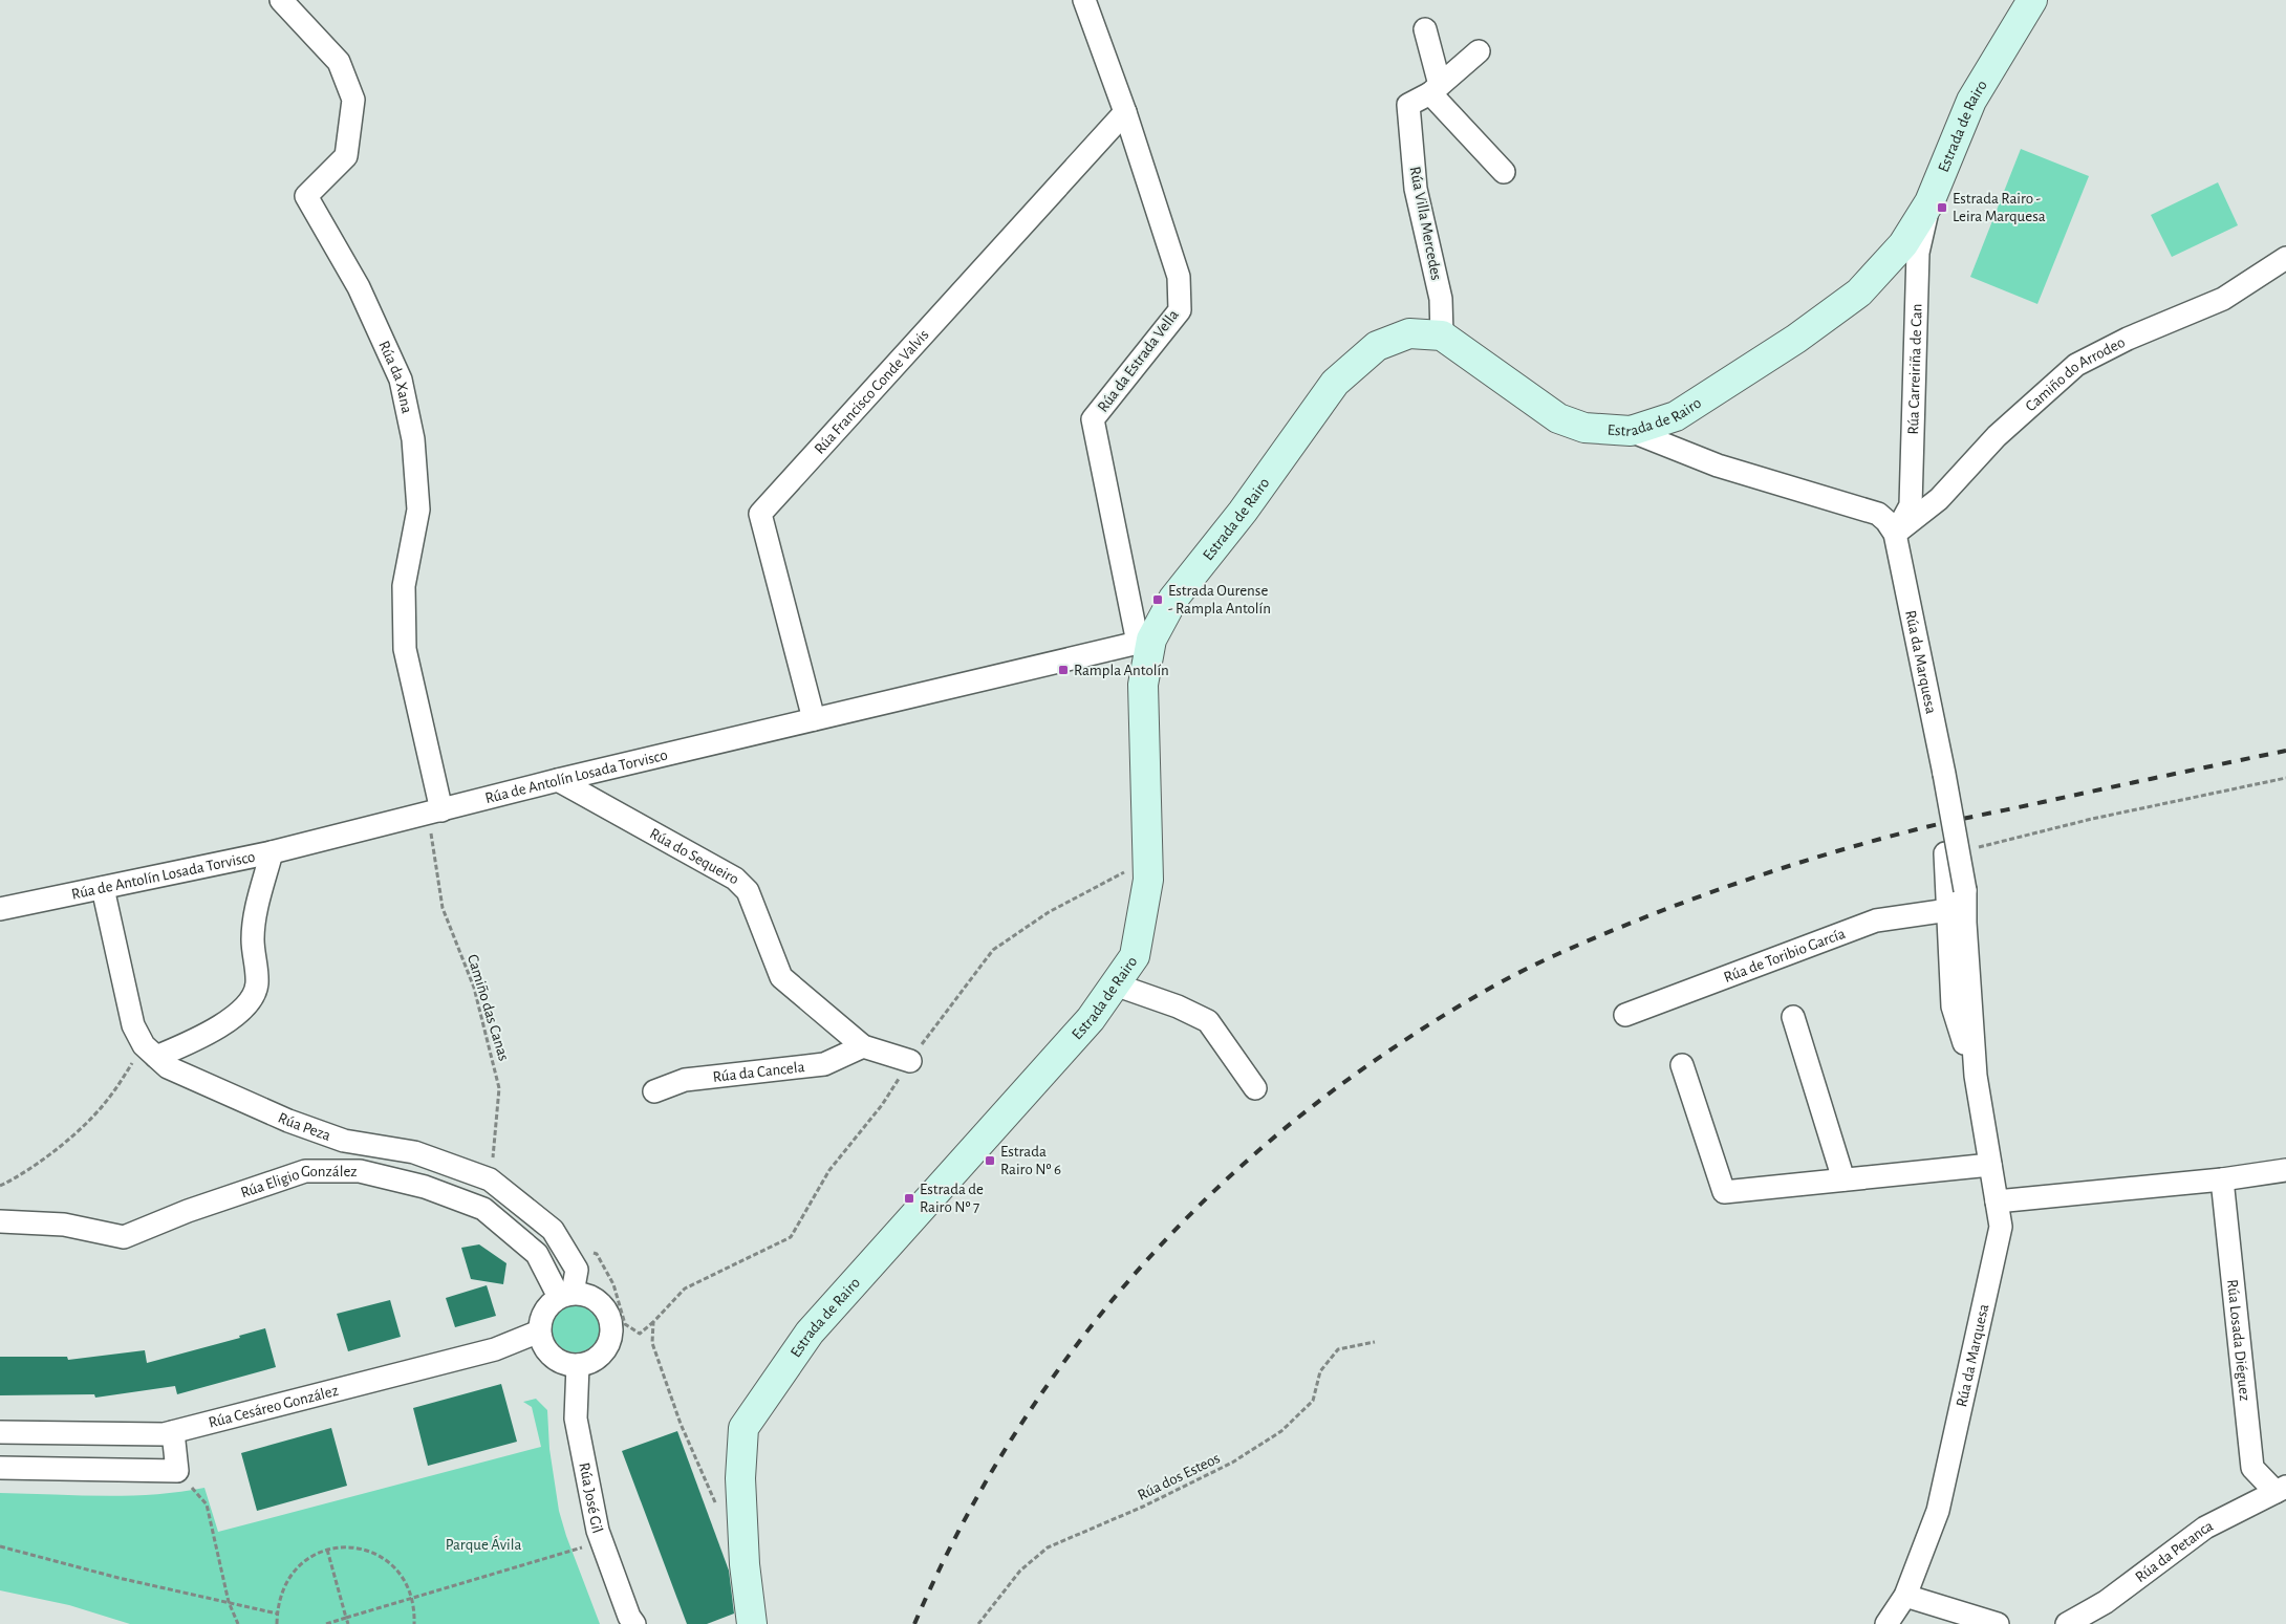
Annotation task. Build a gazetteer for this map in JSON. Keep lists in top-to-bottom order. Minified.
{"streets":{"street":["Estrada de Rairo","Rúa Villa Mercedes","Rúa da Estrada Vella","Rúa Carreiriña de Can","Camiño do Arrodeo","Rúa da Xana","Rúa Francisco Conde Valvis","Rúa da Marquesa","Rúa de Antolín Losada Torvisco","Rúa do Sequeiro","Rúa de Toribio García","Rúa da Cancela","Rúa Peza","Rúa Eligio González","Rúa Losada Diéguez","Rúa Cesáreo González","Rúa José Gil","Rúa da Petanca"],"path":["Camiño das Canas","Rúa dos Esteos"]},"crossings":[["Estrada de Rairo","Rúa Villa Mercedes"],["Estrada de Rairo","Rúa da Estrada Vella"],["Estrada de Rairo","Rúa Carreiriña de Can"],["Estrada de Rairo","Rúa de Antolín Losada Torvisco"],["Rúa da Estrada Vella","Rúa Francisco Conde Valvis"],["Rúa da Estrada Vella","Rúa de Antolín Losada Torvisco"],["Rúa Carreiriña de Can","Camiño do Arrodeo"],["Rúa Carreiriña de Can","Rúa da Marquesa"],["Camiño do Arrodeo","Rúa da Marquesa"],["Rúa da Xana","Rúa de Antolín Losada Torvisco"],["Rúa da Xana","Camiño das Canas"],["Rúa Francisco Conde Valvis","Rúa de Antolín Losada Torvisco"],["Rúa da Marquesa","Rúa de Toribio García"],["Rúa de Antolín Losada Torvisco","Rúa do Sequeiro"],["Rúa de Antolín Losada Torvisco","Camiño das Canas"],["Rúa do Sequeiro","Rúa da Cancela"],["Camiño das Canas","Rúa Peza"],["Rúa Peza","Rúa Eligio González"],["Rúa Peza","Rúa Cesáreo González"],["Rúa Peza","Rúa José Gil"],["Rúa Eligio González","Rúa Cesáreo González"],["Rúa Eligio González","Rúa José Gil"],["Rúa Losada Diéguez","Rúa da Petanca"],["Rúa Cesáreo González","Rúa José Gil"]],"parks":["Parque Ávila"],"places":{"transit":["Estrada Rairo - Leira Marquesa","Estrada Ourense - Rampla Antolín","Rampla Antolín","Estrada Rairo Nº 6","Estrada de Rairo Nº 7"]}}
